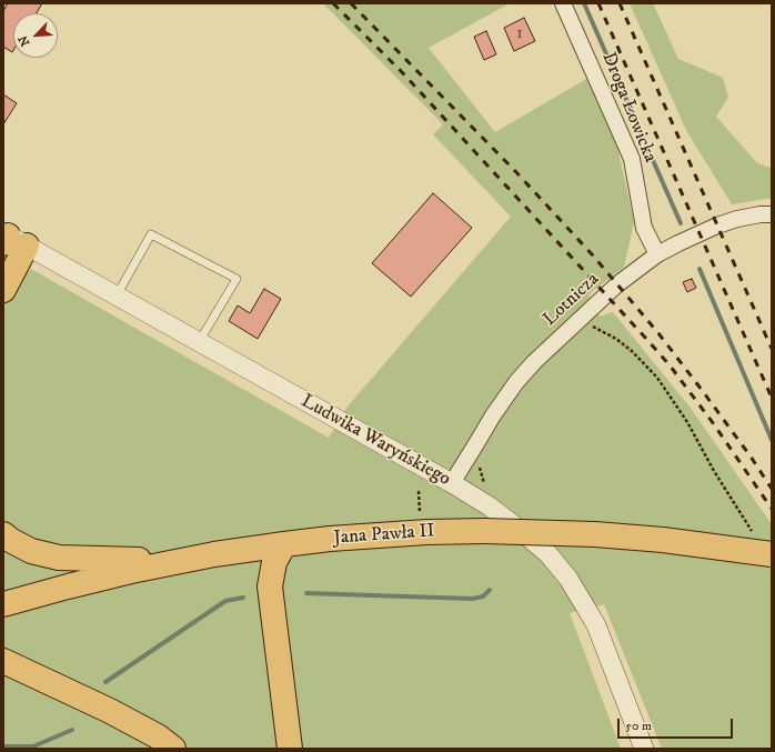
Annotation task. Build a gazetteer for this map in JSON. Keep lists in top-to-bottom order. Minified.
{"streets":{"main road":["Jana Pawła II"],"street":["Droga Łowicka","Lotnicza","Ludwika Waryńskiego"]},"crossings":[["Droga Łowicka","Lotnicza"],["Lotnicza","Ludwika Waryńskiego"]],"house_numbers":["1"],"scale_bar":"50 m","north":"bottom left"}
